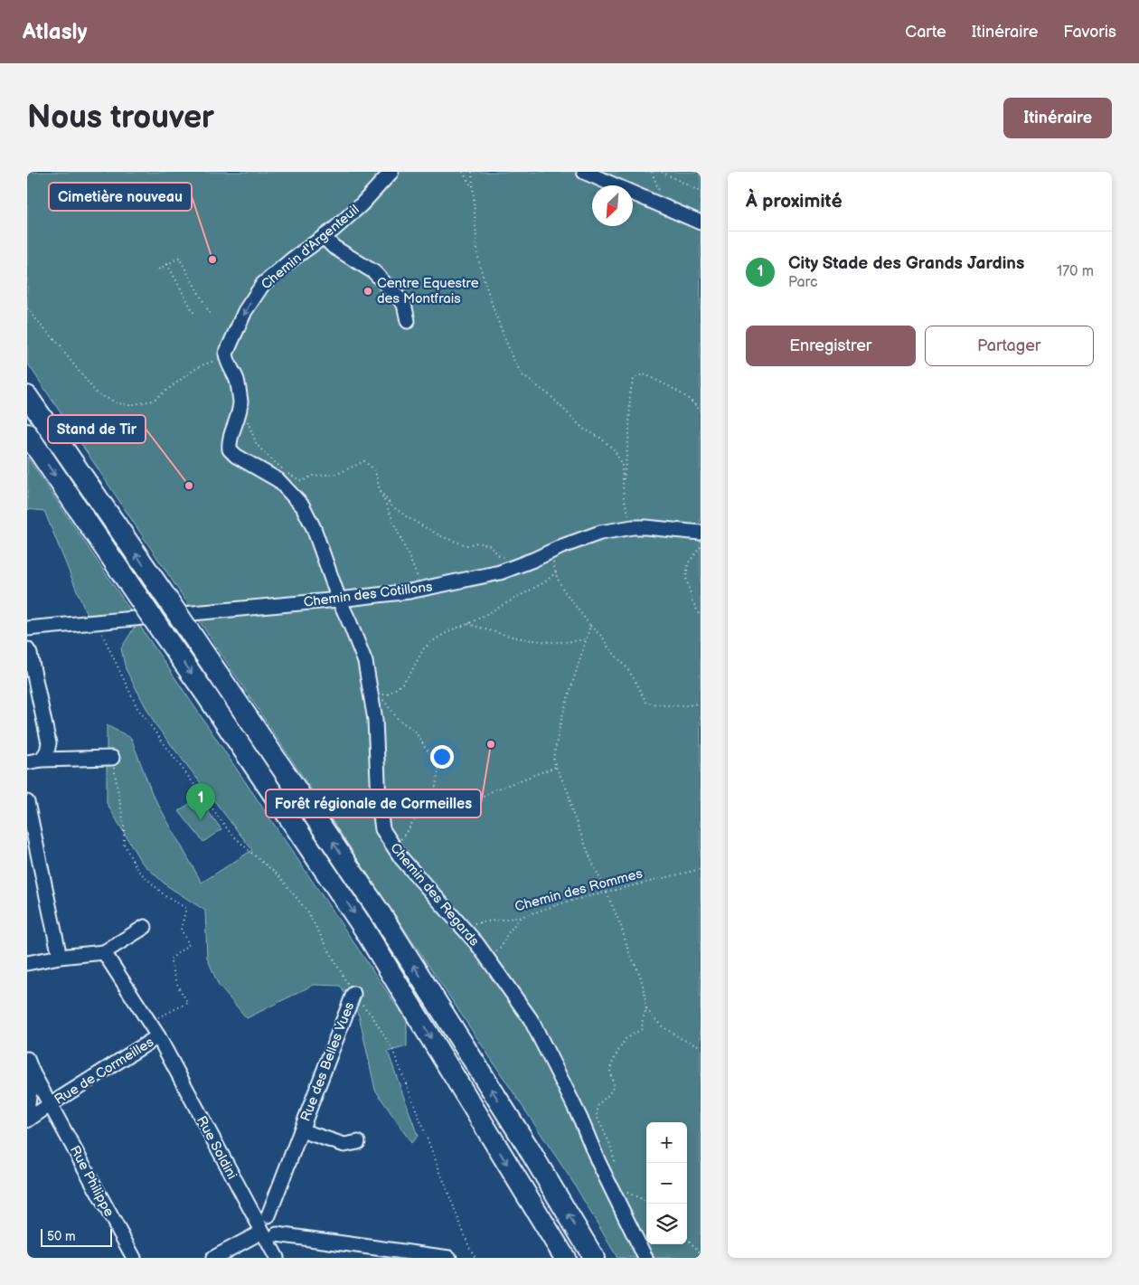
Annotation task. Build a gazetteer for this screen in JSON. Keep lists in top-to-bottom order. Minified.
{"streets":{"street":["Chemin d'Argenteuil","Chemin des Cotillons","Chemin des Regards","Rue des Belles Vues","Rue de Cormeilles","Rue Soldini","Rue Philippe"],"path":["Chemin des Rommes"]},"crossings":[["Chemin d'Argenteuil","Chemin des Regards"],["Chemin des Cotillons","Chemin des Regards"],["Chemin des Rommes","Chemin des Regards"],["Rue de Cormeilles","Rue Soldini"],["Rue de Cormeilles","Rue Philippe"]],"one_way":["Chemin d'Argenteuil"],"places":["Cimetière nouveau","Centre Equestre des Montfrais","Stand de Tir","Forêt régionale de Cormeilles"],"scale_bar":"50 m","north":"bottom left","page":{"header":"Atlasly","nav":["Carte","Itinéraire","Favoris"],"buttons":["Itinéraire",["Enregistrer","Partager"]],"title":"Nous trouver","heading":"À proximité","list":[{"mark":"1","name":"City Stade des Grands Jardins","note":"Parc","value":"170 m"}],"pins":"1","map_buttons":["+","−"],"scale":"50 m"}}
